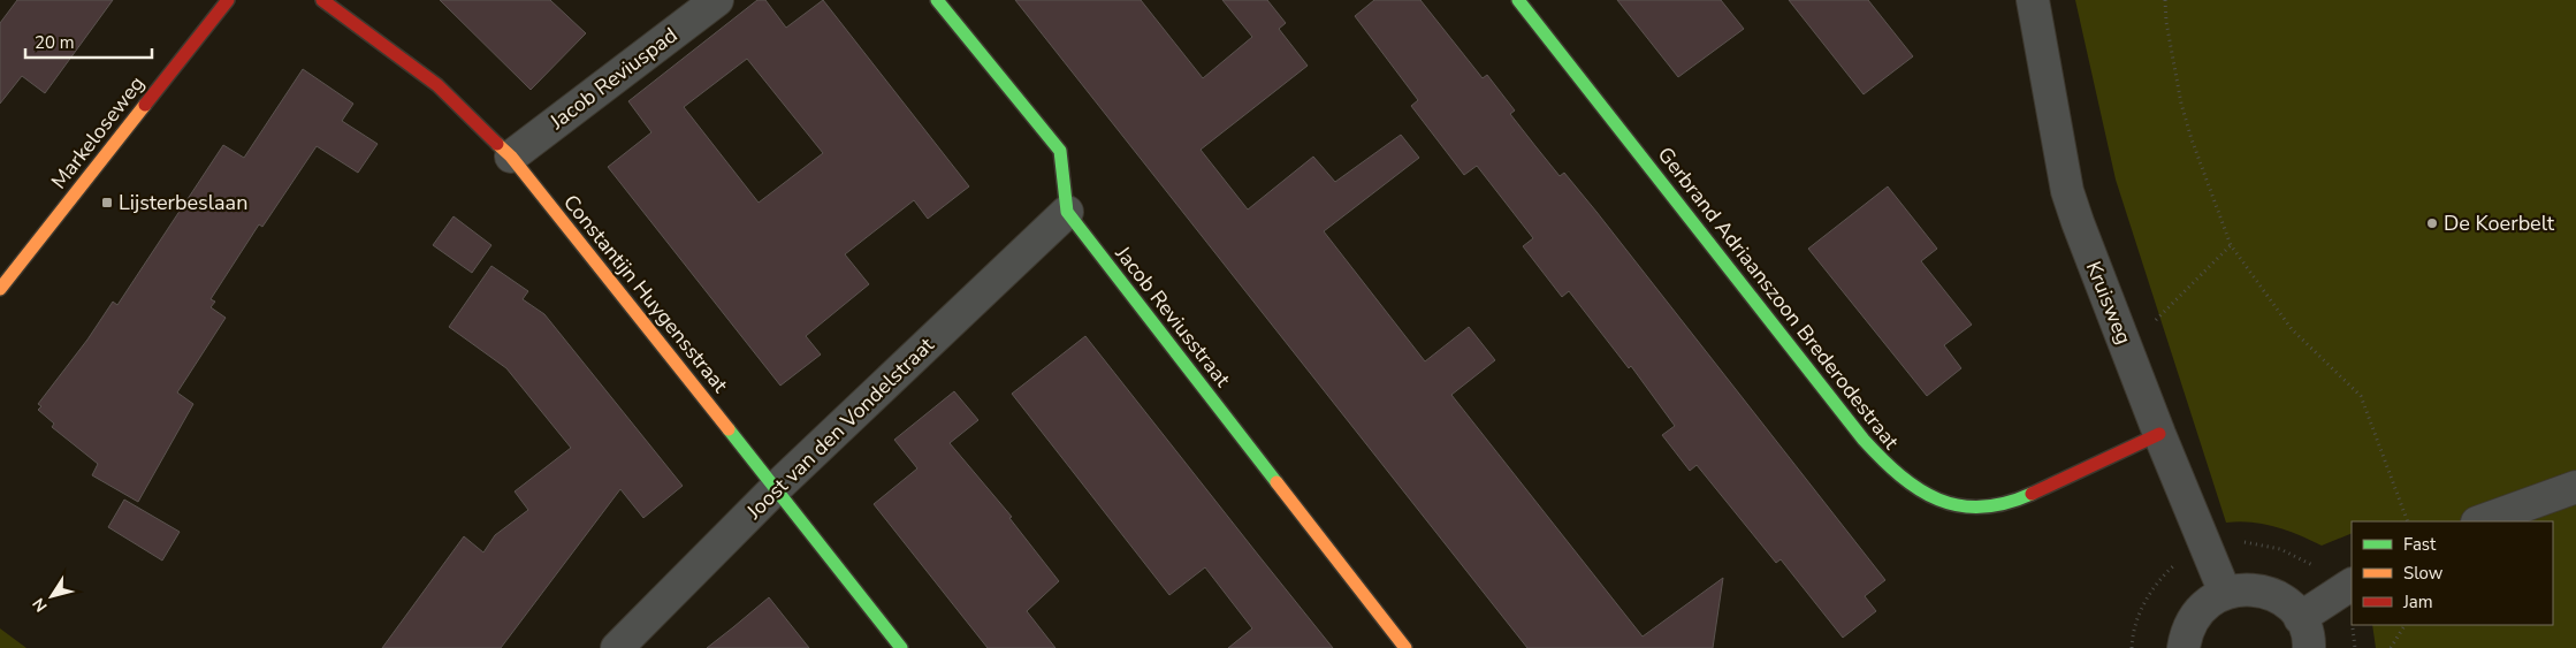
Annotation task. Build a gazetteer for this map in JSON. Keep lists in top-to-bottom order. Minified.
{"streets":{"street":["Jacob Reviuspad","Markeloseweg","Constantijn Huygensstraat","Gerbrand Adriaanszoon Brederodestraat","Kruisweg","Jacob Reviusstraat","Joost van den Vondelstraat"]},"crossings":[["Jacob Reviuspad","Constantijn Huygensstraat"],["Constantijn Huygensstraat","Joost van den Vondelstraat"],["Gerbrand Adriaanszoon Brederodestraat","Kruisweg"],["Jacob Reviusstraat","Joost van den Vondelstraat"]],"places":{"transit":["Lijsterbeslaan"],"other":["De Koerbelt"]},"legend":["Fast","Slow","Jam"],"scale_bar":"20 m","north":"bottom left"}
